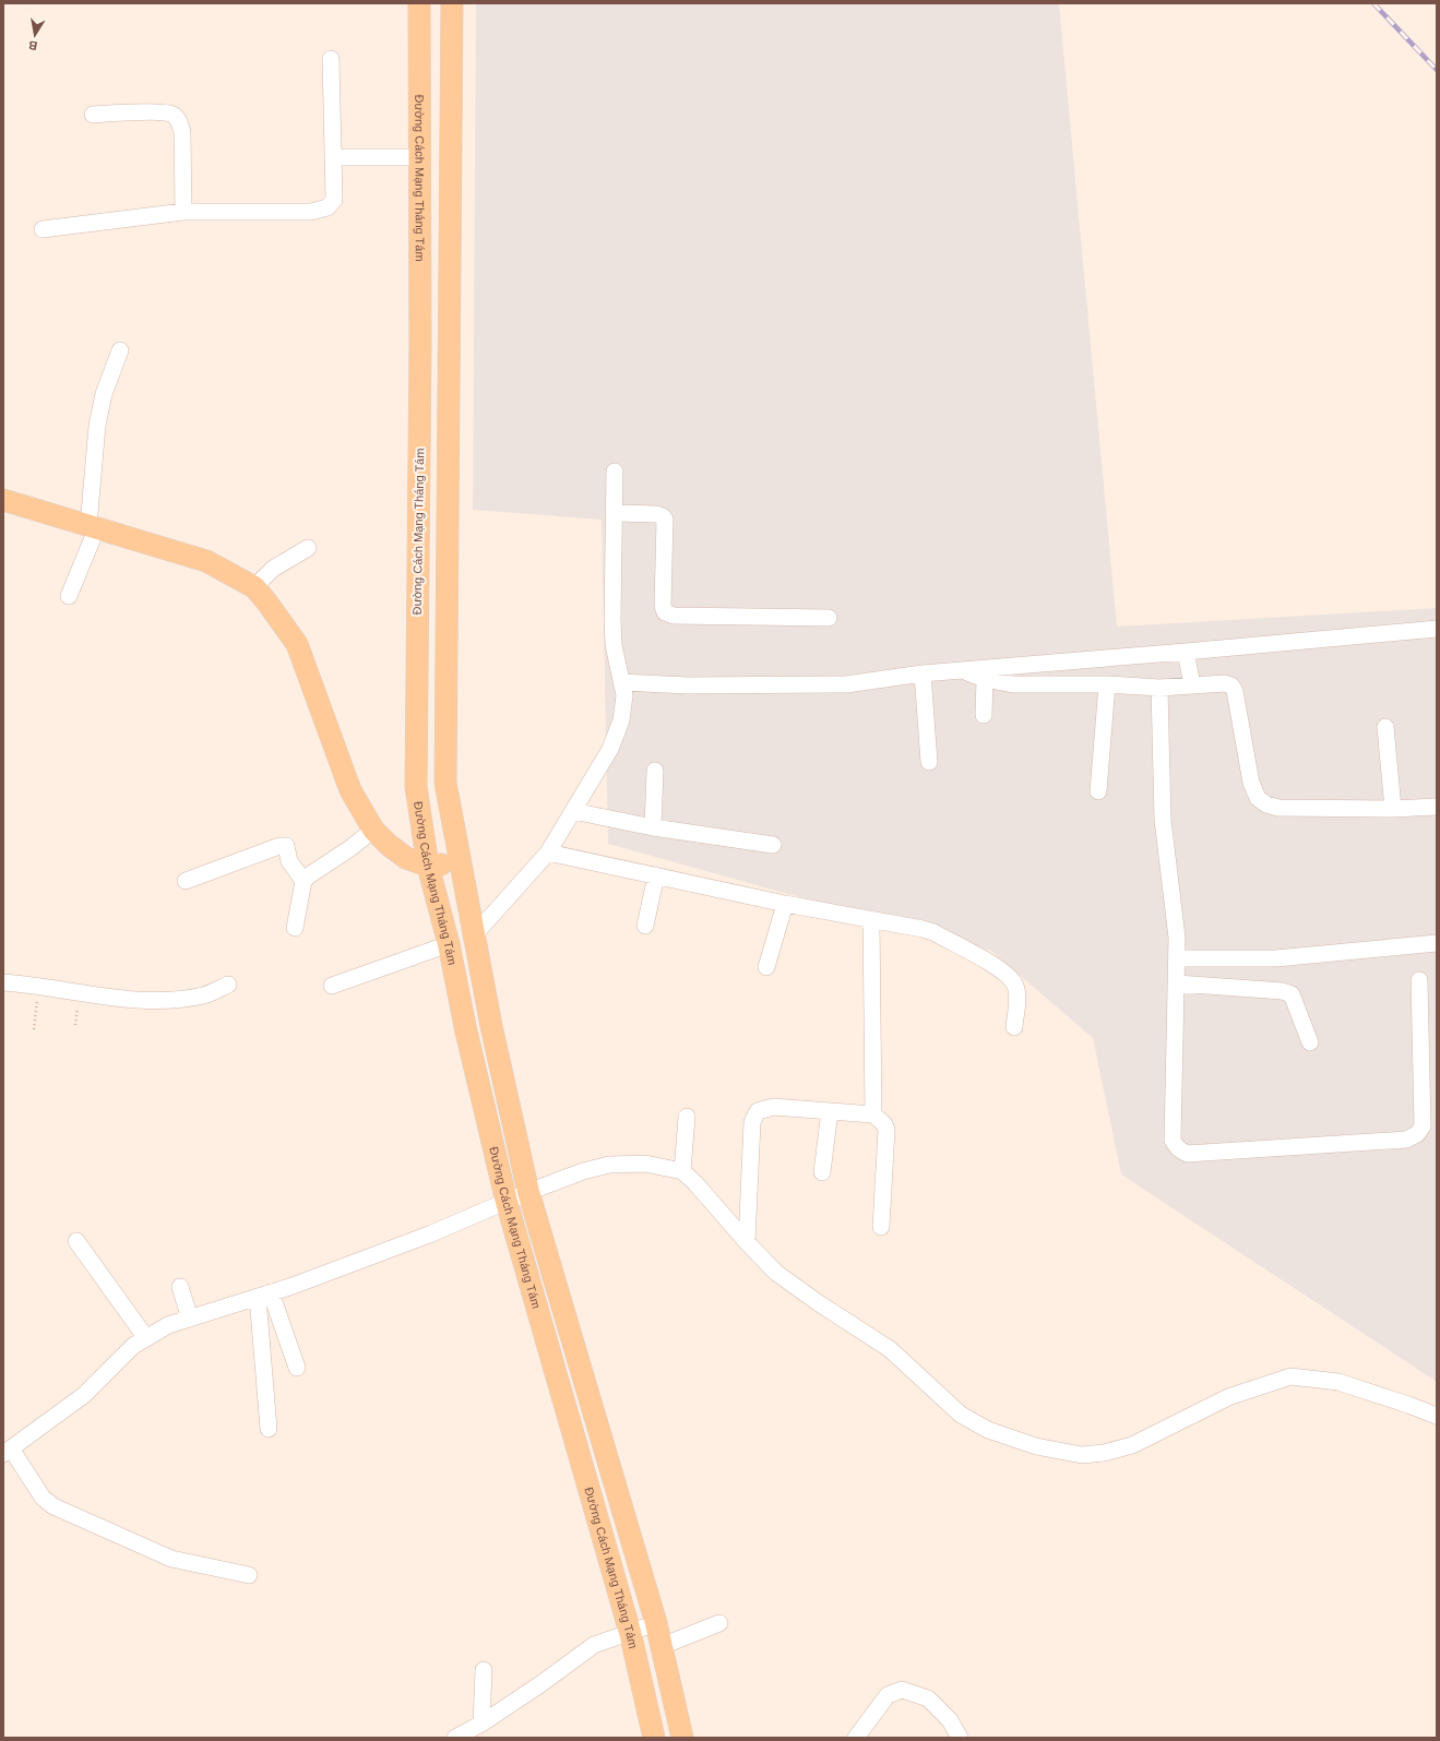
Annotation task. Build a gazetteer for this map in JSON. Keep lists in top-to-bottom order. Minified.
{"streets":{"main road":["Đường Cách Mạng Tháng Tám"]},"north":"bottom"}
